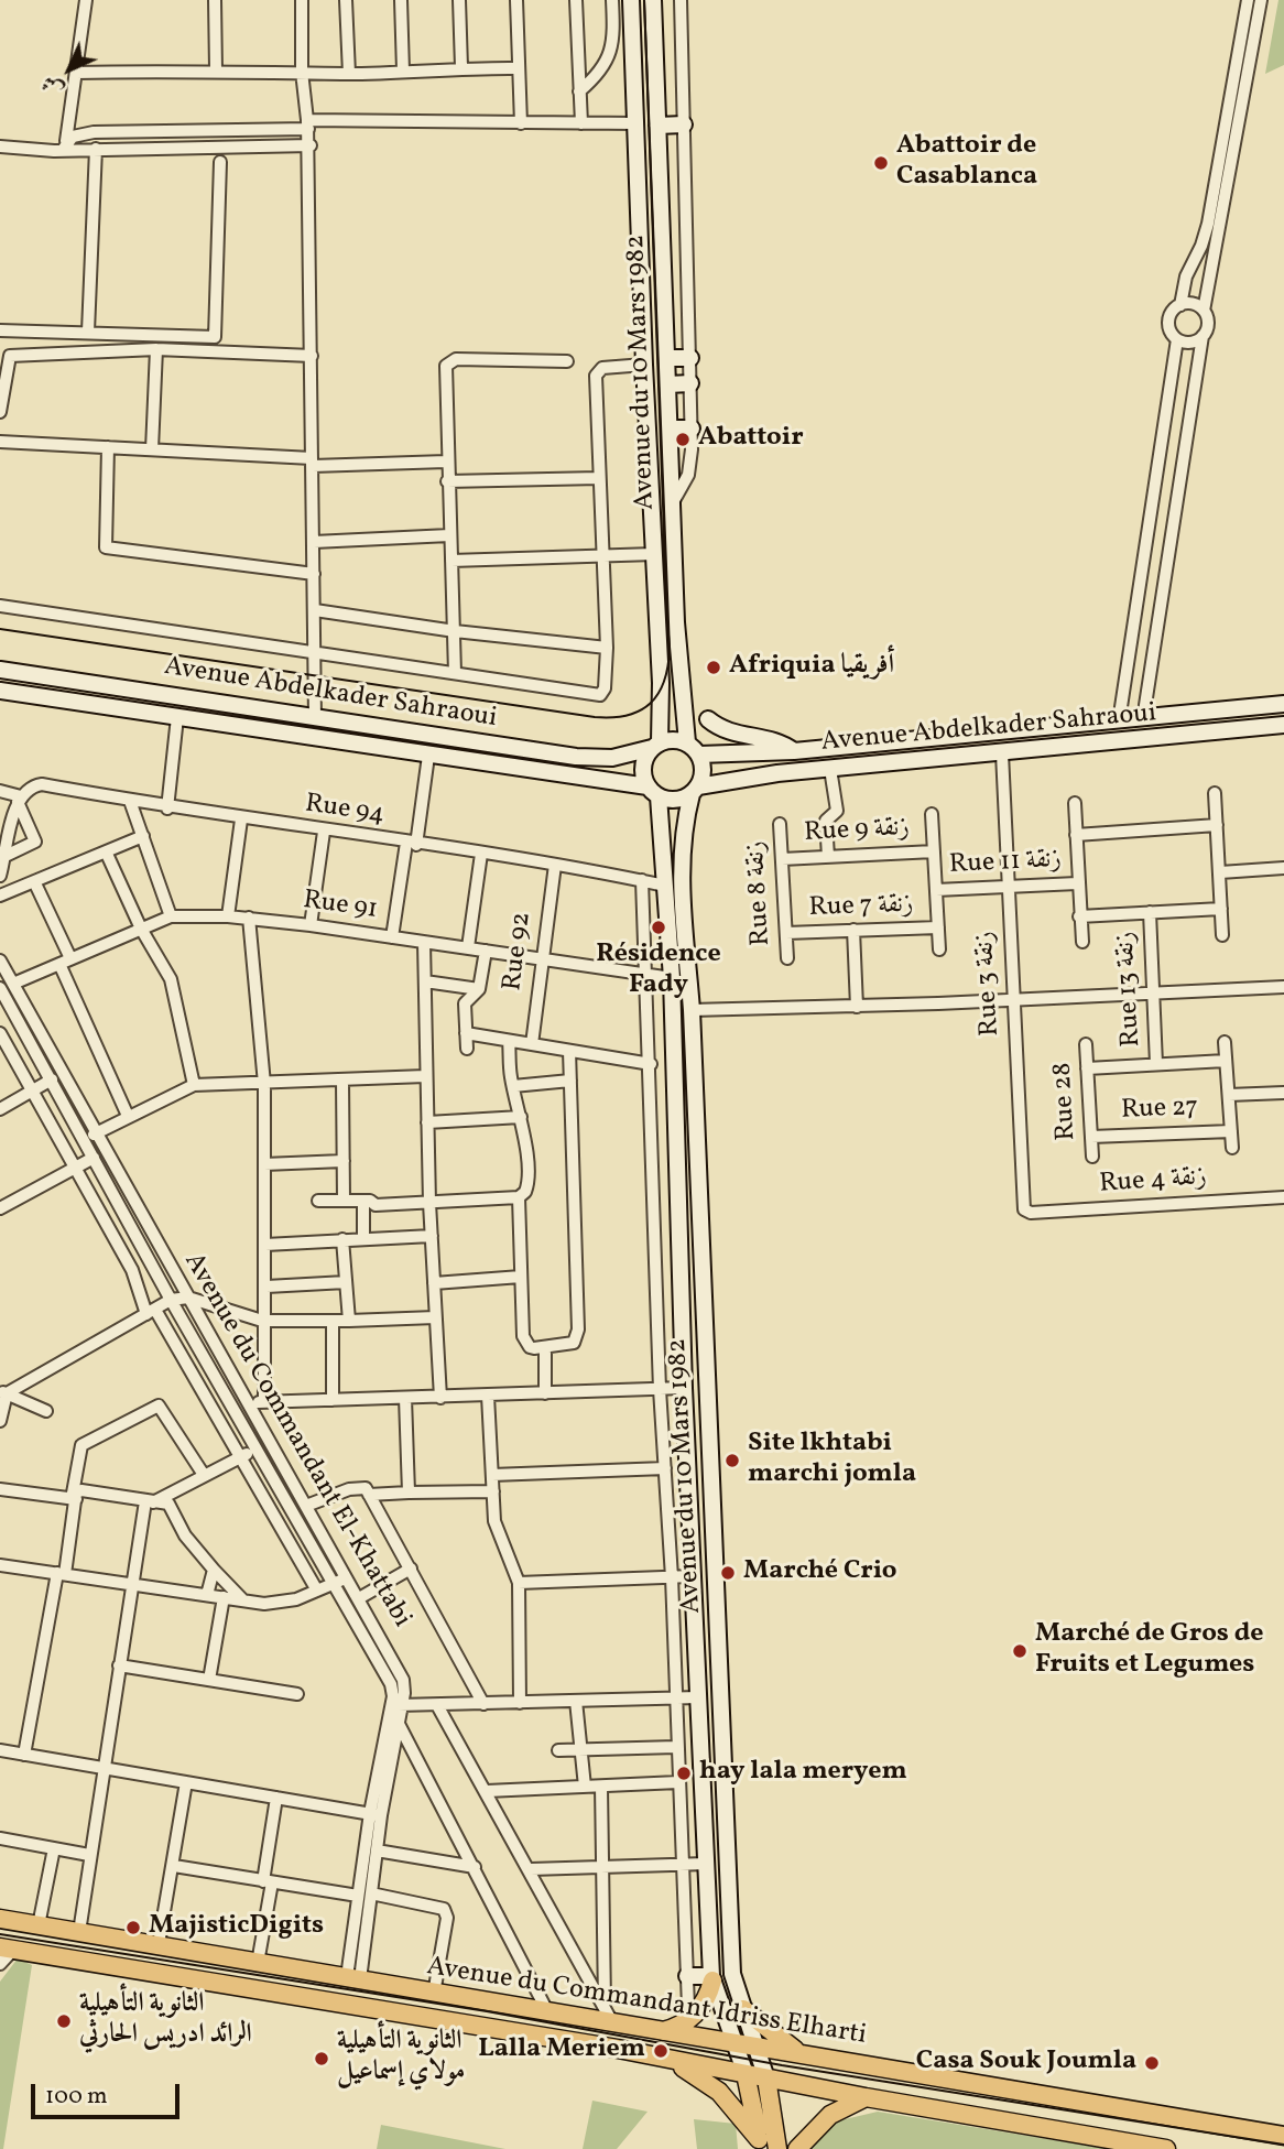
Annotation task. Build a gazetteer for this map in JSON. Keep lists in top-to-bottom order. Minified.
{"streets":{"main road":["Avenue du 10 Mars 1982","Avenue Abdelkader Sahraoui","Avenue du Commandant Idriss Elharti"],"street":["Rue 94","Rue 9 زنقة","Rue 11 زنقة","Rue 8 زنقة","Rue 91","Rue 7 زنقة","Rue 92","Rue 3 زنقة","Rue 13 زنقة","Rue 28","Rue 27","Rue 4 زنقة","Avenue du Commandant El-Khattabi"]},"crossings":[["Avenue du 10 Mars 1982","Avenue Abdelkader Sahraoui"],["Avenue du 10 Mars 1982","Rue 94"],["Avenue du 10 Mars 1982","Rue 91"],["Avenue du 10 Mars 1982","Avenue du Commandant Idriss Elharti"],["Avenue Abdelkader Sahraoui","Rue 3 زنقة"],["Rue 94","Rue 92"],["Rue 9 زنقة","Rue 8 زنقة"],["Rue 11 زنقة","Rue 3 زنقة"],["Rue 8 زنقة","Rue 7 زنقة"],["Rue 91","Rue 92"],["Rue 91","Avenue du Commandant El-Khattabi"],["Rue 3 زنقة","Rue 4 زنقة"],["Rue 28","Rue 27"],["Avenue du Commandant El-Khattabi","Avenue du Commandant Idriss Elharti"]],"places":["Abattoir de Casablanca","Abattoir","Afriquia أفريقيا","Résidence Fady","Site lkhtabi marchi jomla","Marché Crio","Marché de Gros de Fruits et Legumes","hay lala meryem","MajisticDigits","الثانوية التأهيلية الرائد ادريس الحارثي","Lalla Meriem","الثانوية التأهيلية مولاي إسماعيل","Casa Souk Joumla"],"scale_bar":"100 m","north":"bottom left"}
